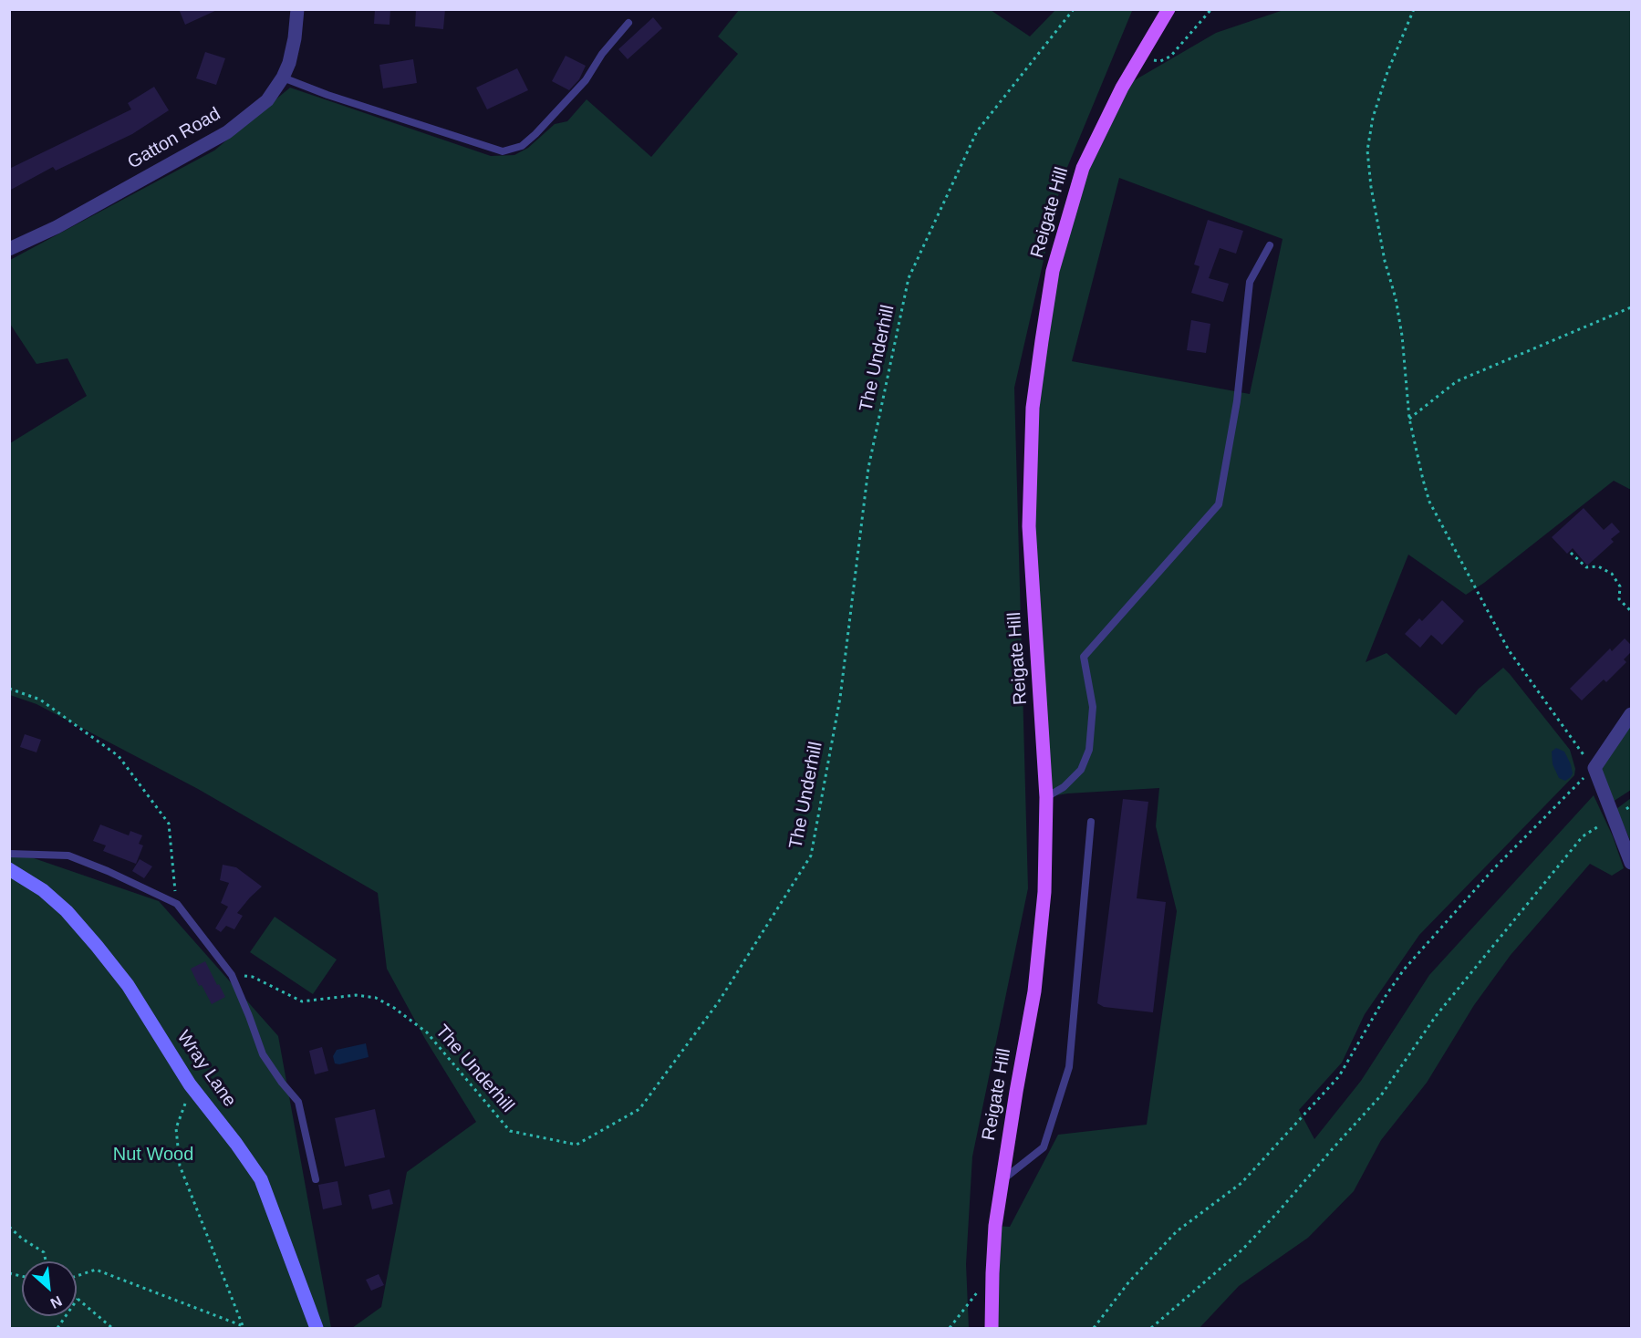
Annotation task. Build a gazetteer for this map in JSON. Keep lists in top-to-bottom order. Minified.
{"streets":{"main road":["Reigate Hill"],"street":["Gatton Road","Wray Lane"],"path":["The Underhill"]},"parks":["Nut Wood"],"north":"bottom right"}
